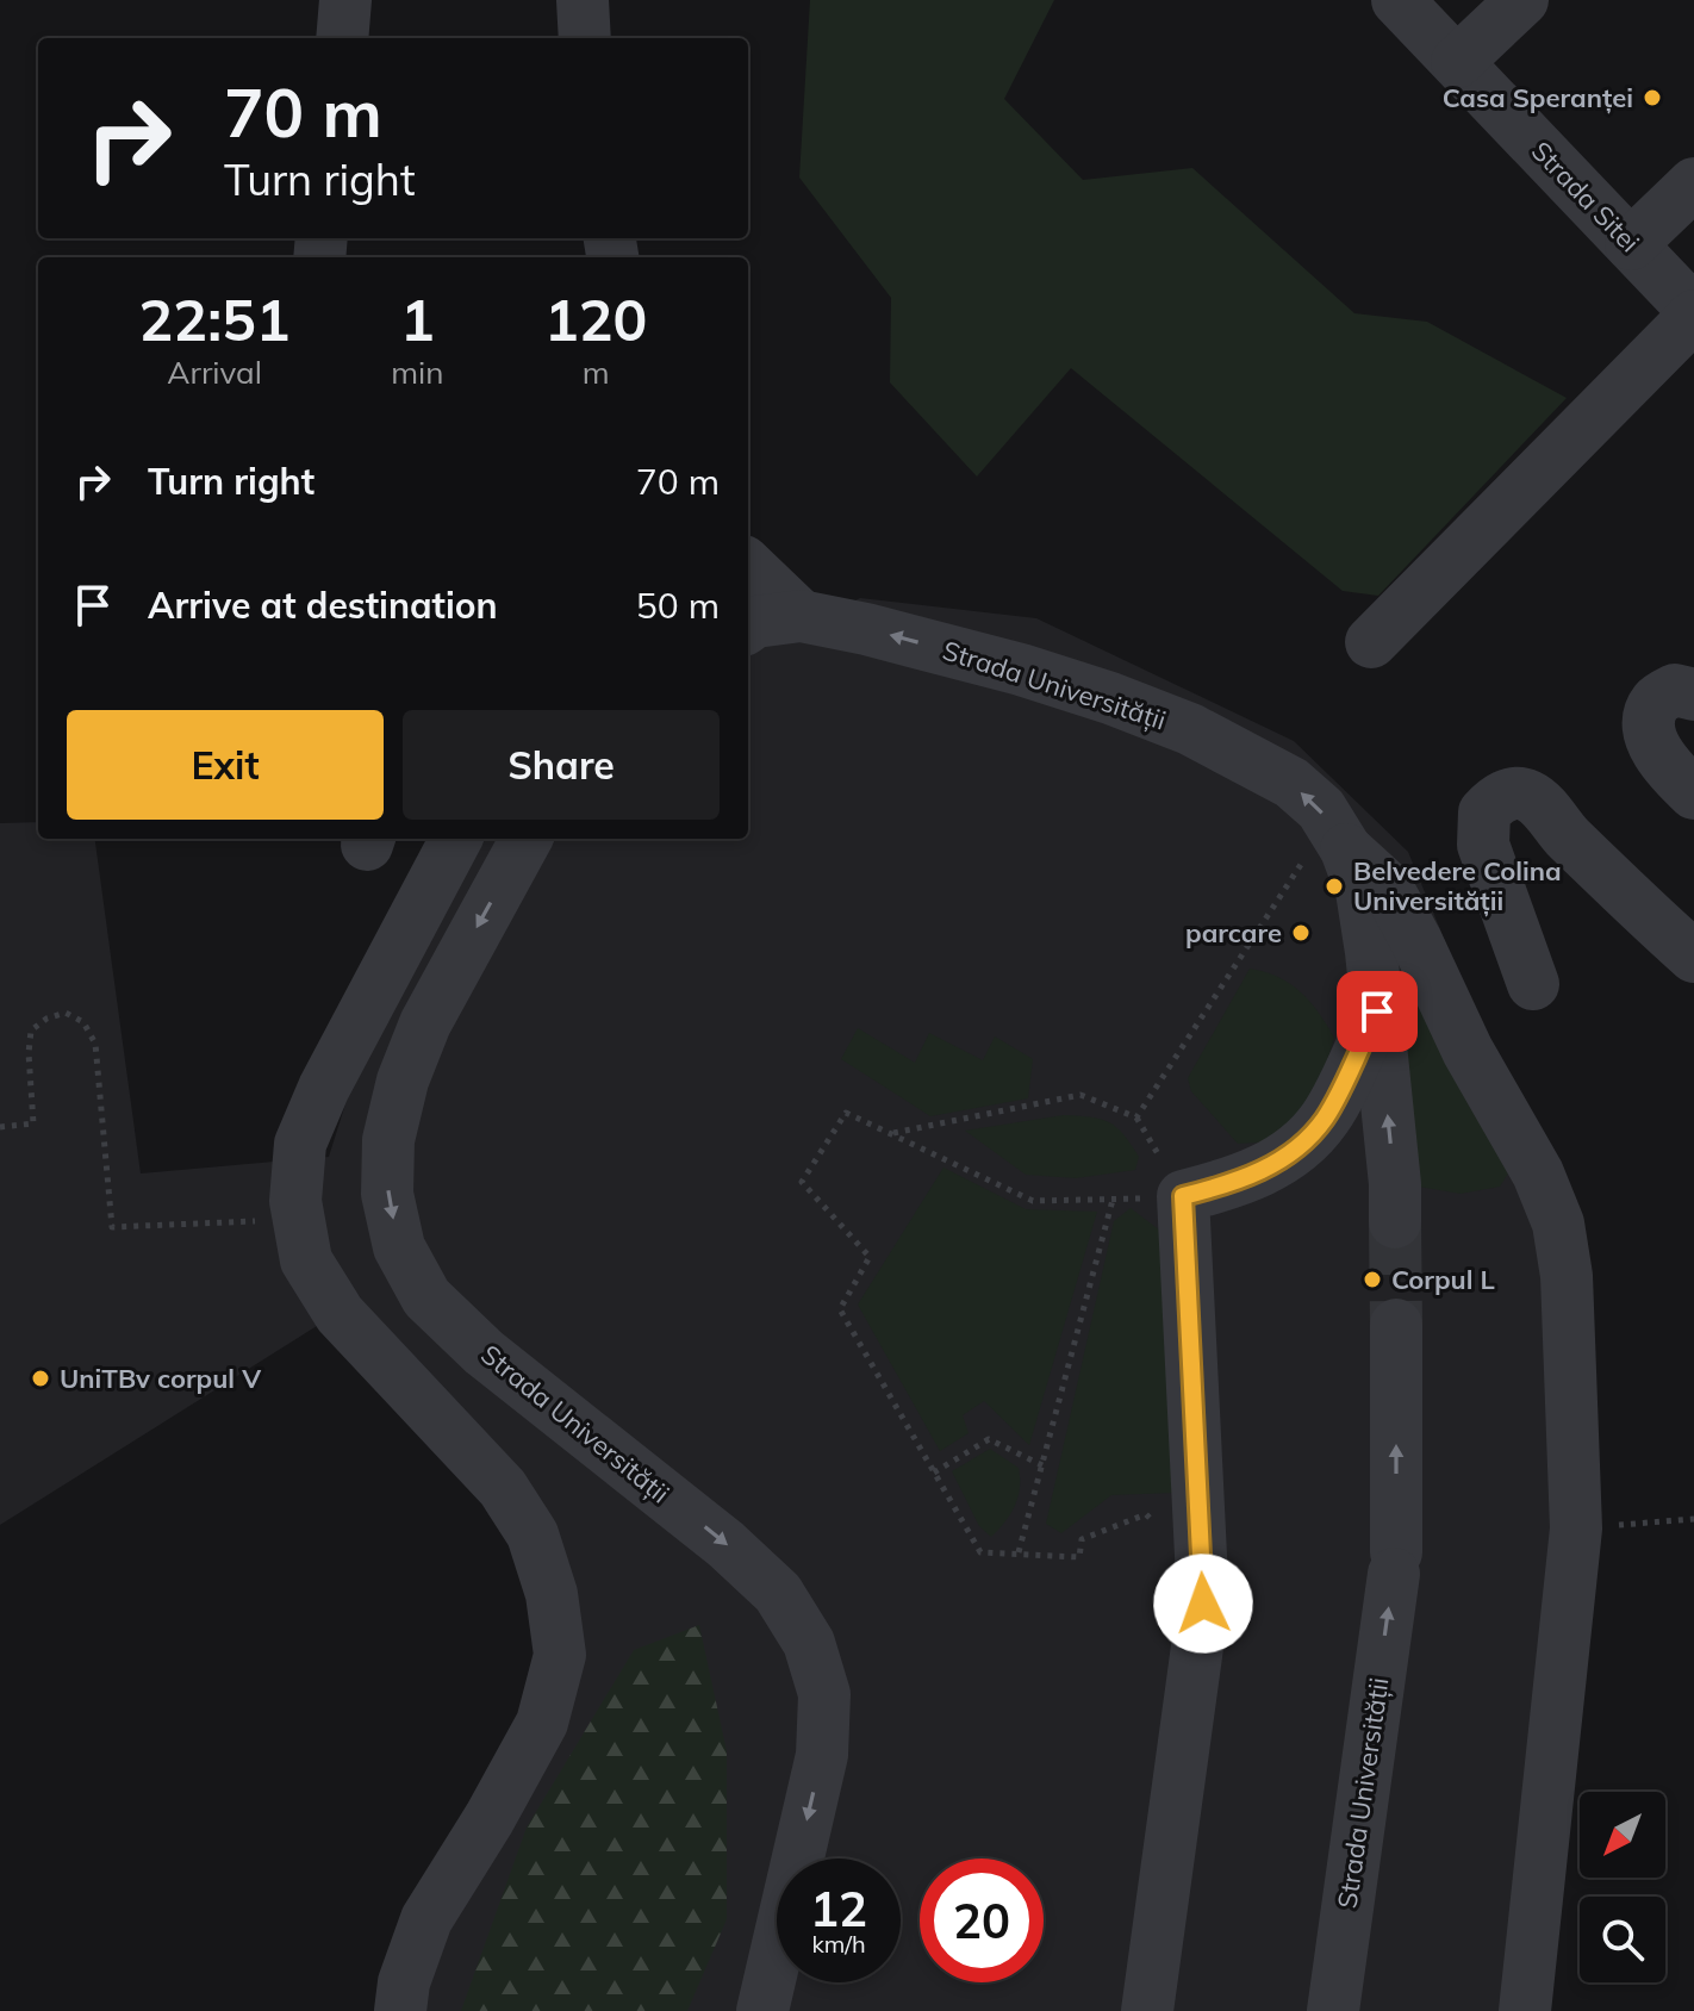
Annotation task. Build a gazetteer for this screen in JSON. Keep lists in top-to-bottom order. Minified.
{"streets":{"street":["Strada Sitei","Strada Universității"]},"places":["Casa Speranței","Belvedere Colina Universității","parcare","Corpul L","UniTBv corpul V"],"north":"bottom left","page":{"turn":["70 m","Turn right"],"eta":["22:51","Arrival","1","min","120","m"],"list":[{"name":"Turn right","value":"70 m"},{"name":"Arrive at destination","value":"50 m"}],"buttons":["Exit","Share"],"speed":"12 km/h","limit":"20"}}
